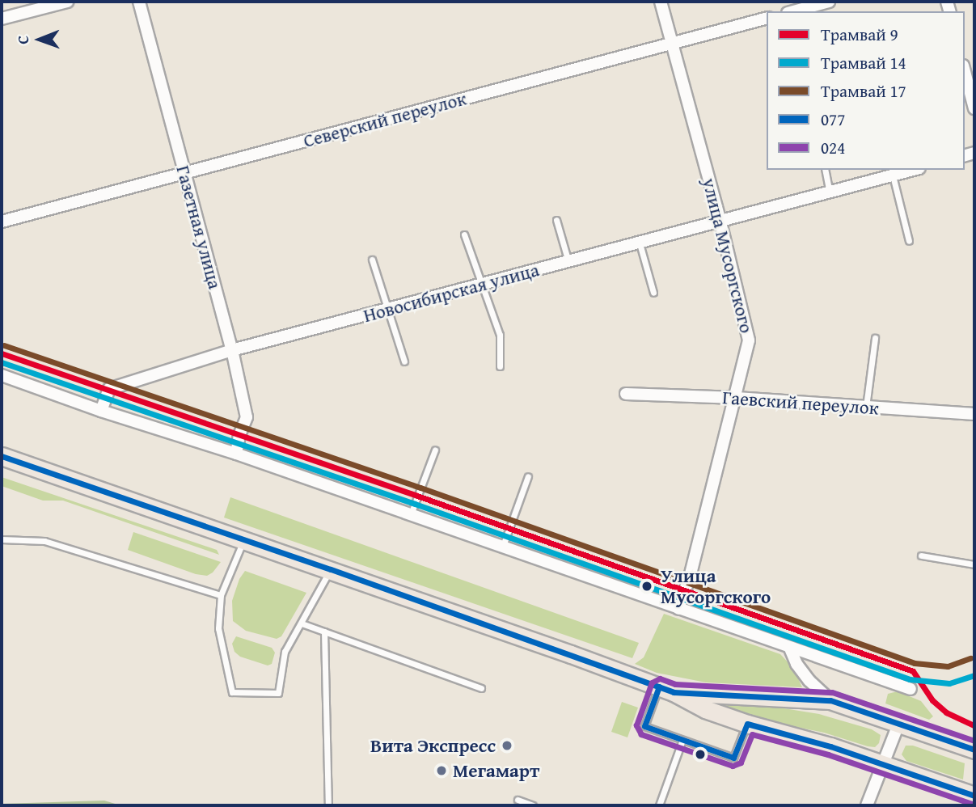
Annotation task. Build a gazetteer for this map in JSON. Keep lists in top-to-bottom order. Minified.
{"streets":{"street":["Северский переулок","Газетная улица","улица Мусоргского","Новосибирская улица","Гаевский переулок"]},"crossings":[["Северский переулок","Газетная улица"],["Северский переулок","улица Мусоргского"],["Газетная улица","Новосибирская улица"],["улица Мусоргского","Новосибирская улица"],["улица Мусоргского","Гаевский переулок"]],"places":["Улица Мусоргского","Вита Экспресс","Мегамарт"],"lines":["tram line 17","tram line 9","tram line 14","transit line 077","transit line 024"],"legend":["Трамвай 9","Трамвай 14","Трамвай 17","077","024"],"north":"left"}
